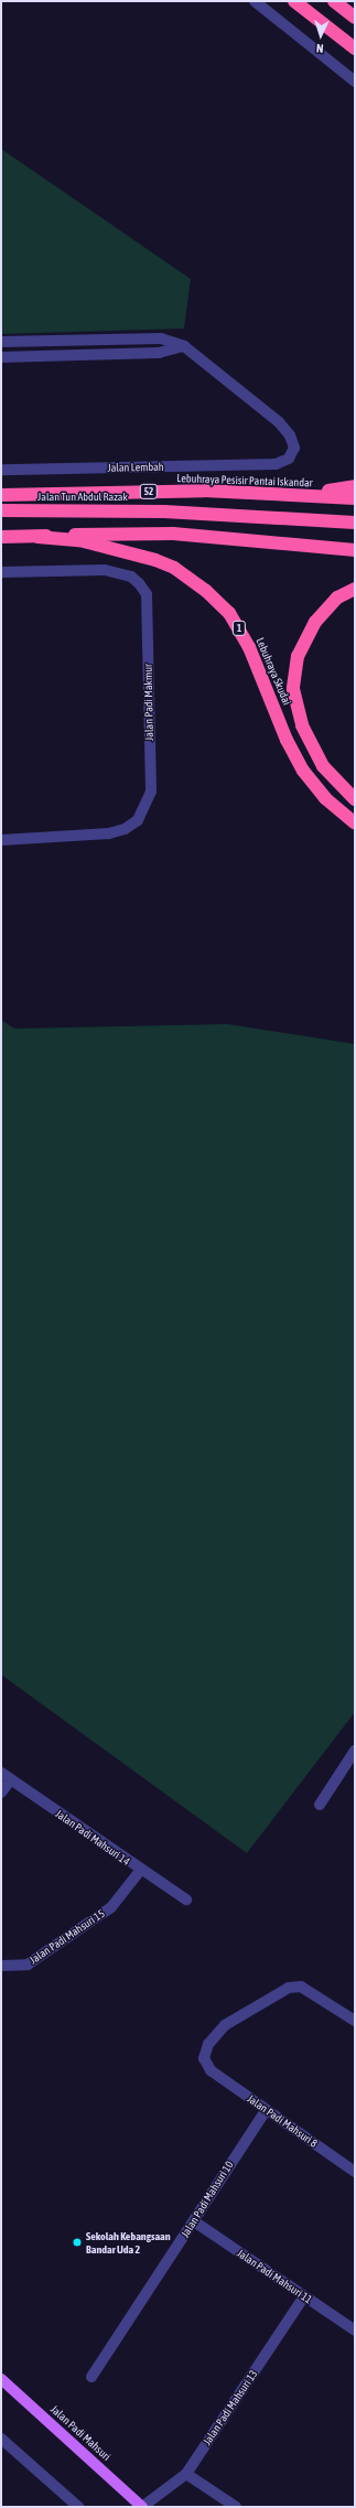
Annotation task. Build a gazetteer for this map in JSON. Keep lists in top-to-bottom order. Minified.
{"streets":{"highway":["Lebuhraya Pesisir Pantai Iskandar","52","Jalan Tun Abdul Razak","1","Lebuhraya Skudai"],"main road":["Jalan Padi Mahsuri"],"street":["Jalan Lembah","Jalan Padi Makmur","Jalan Padi Mahsuri 14","Jalan Padi Mahsuri 15","Jalan Padi Mahsuri 8","Jalan Padi Mahsuri 10","Jalan Padi Mahsuri 11","Jalan Padi Mahsuri 13"]},"crossings":[["1","Lebuhraya Skudai"],["Jalan Padi Mahsuri 14","Jalan Padi Mahsuri 15"],["Jalan Padi Mahsuri 8","Jalan Padi Mahsuri 10"],["Jalan Padi Mahsuri 10","Jalan Padi Mahsuri 11"],["Jalan Padi Mahsuri 11","Jalan Padi Mahsuri 13"],["Jalan Padi Mahsuri 13","Jalan Padi Mahsuri"]],"places":["Sekolah Kebangsaan Bandar Uda 2"],"north":"bottom"}
